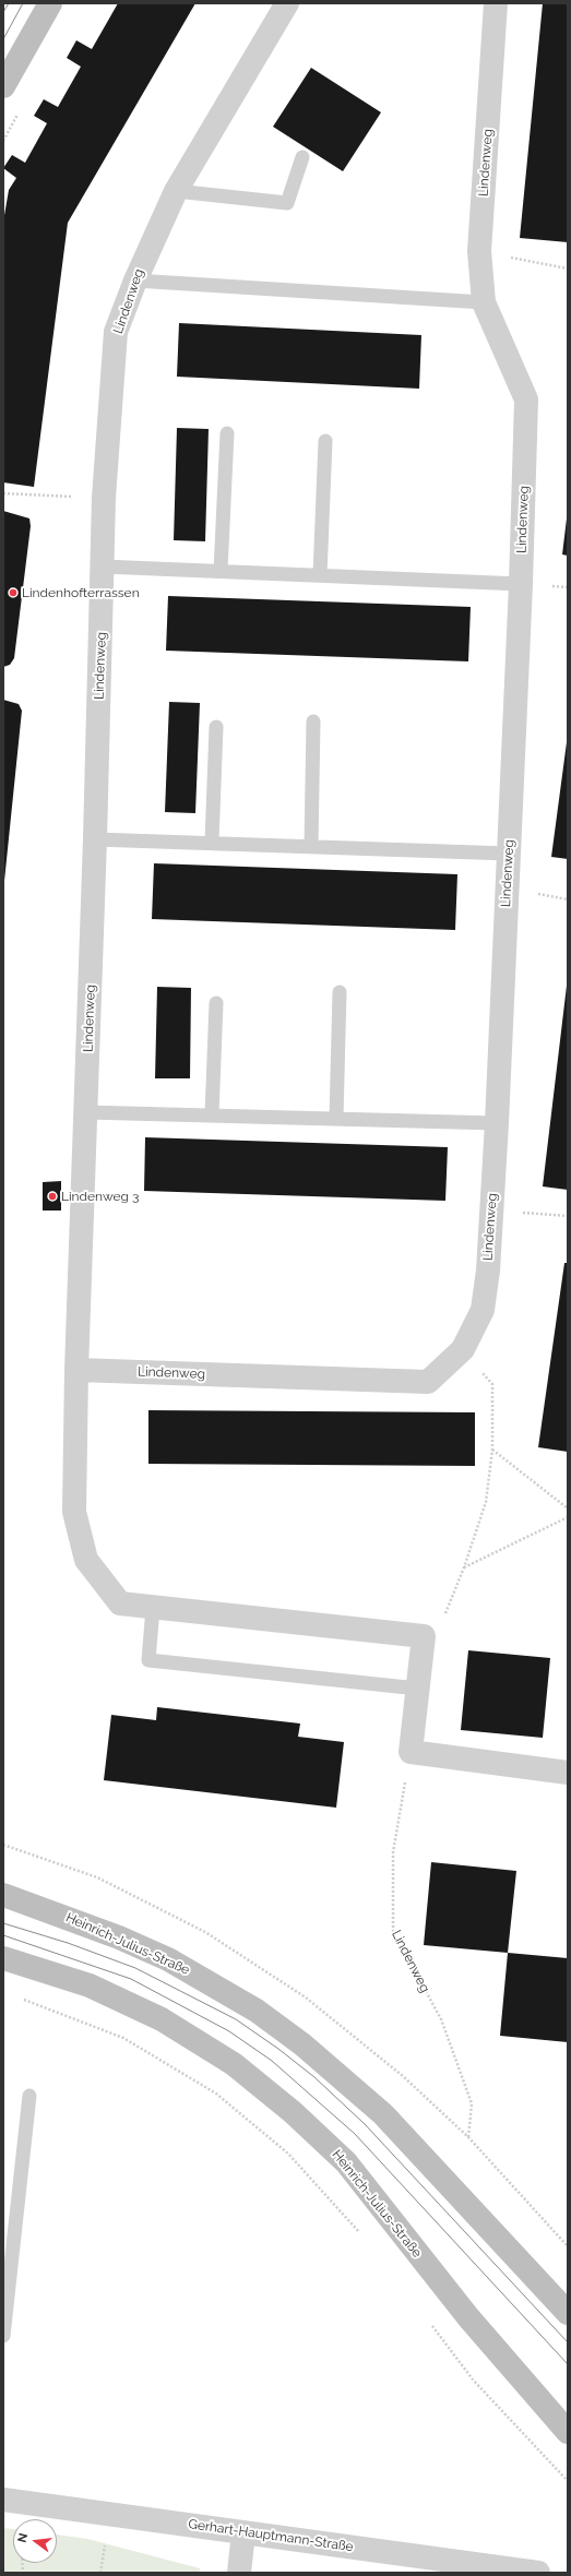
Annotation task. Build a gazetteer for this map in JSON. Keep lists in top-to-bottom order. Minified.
{"streets":{"street":["Lindenweg","Heinrich-Julius-Straße","Gerhart-Hauptmann-Straße"]},"places":["Lindenhofterrassen","Lindenweg 3"],"north":"left"}
